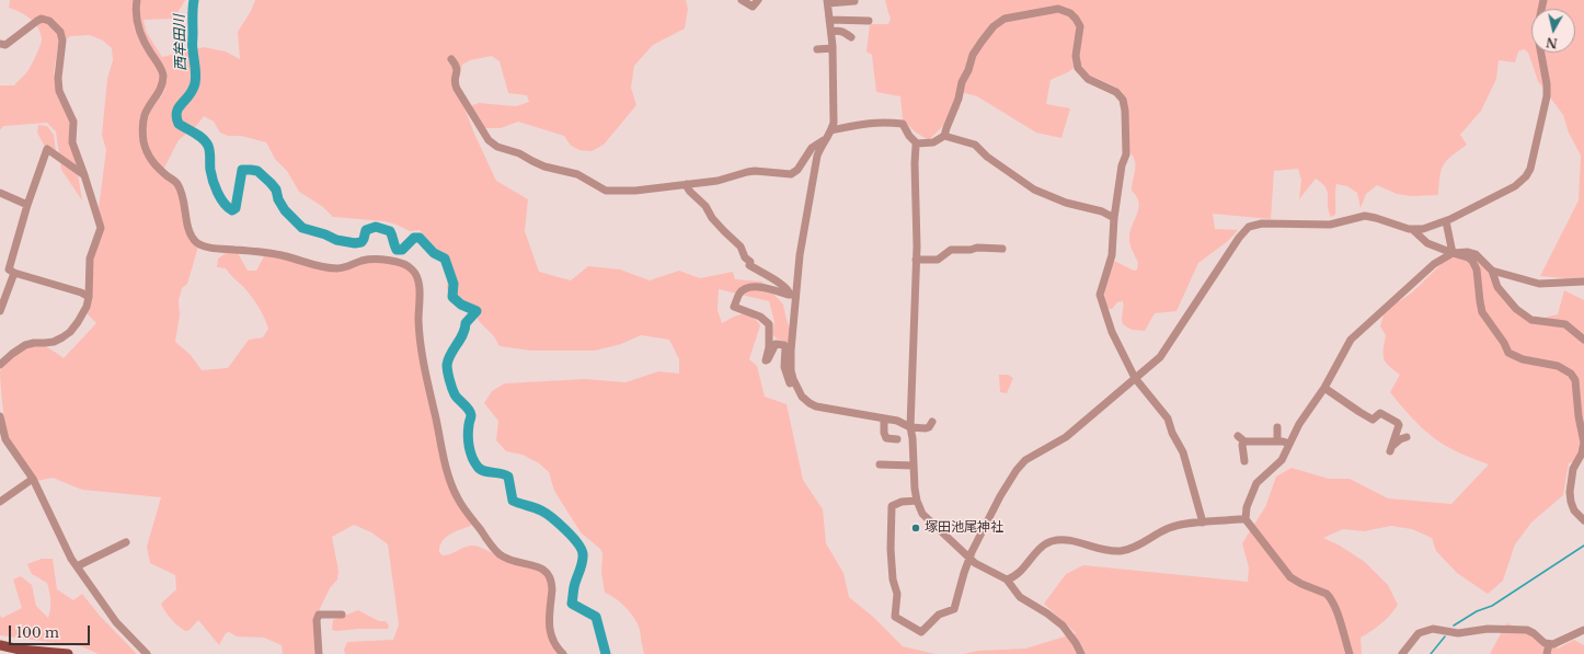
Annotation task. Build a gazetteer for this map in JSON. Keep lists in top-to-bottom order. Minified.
{"water":["西牟田川"],"places":["塚田池尾神社"],"scale_bar":"100 m","north":"bottom"}
